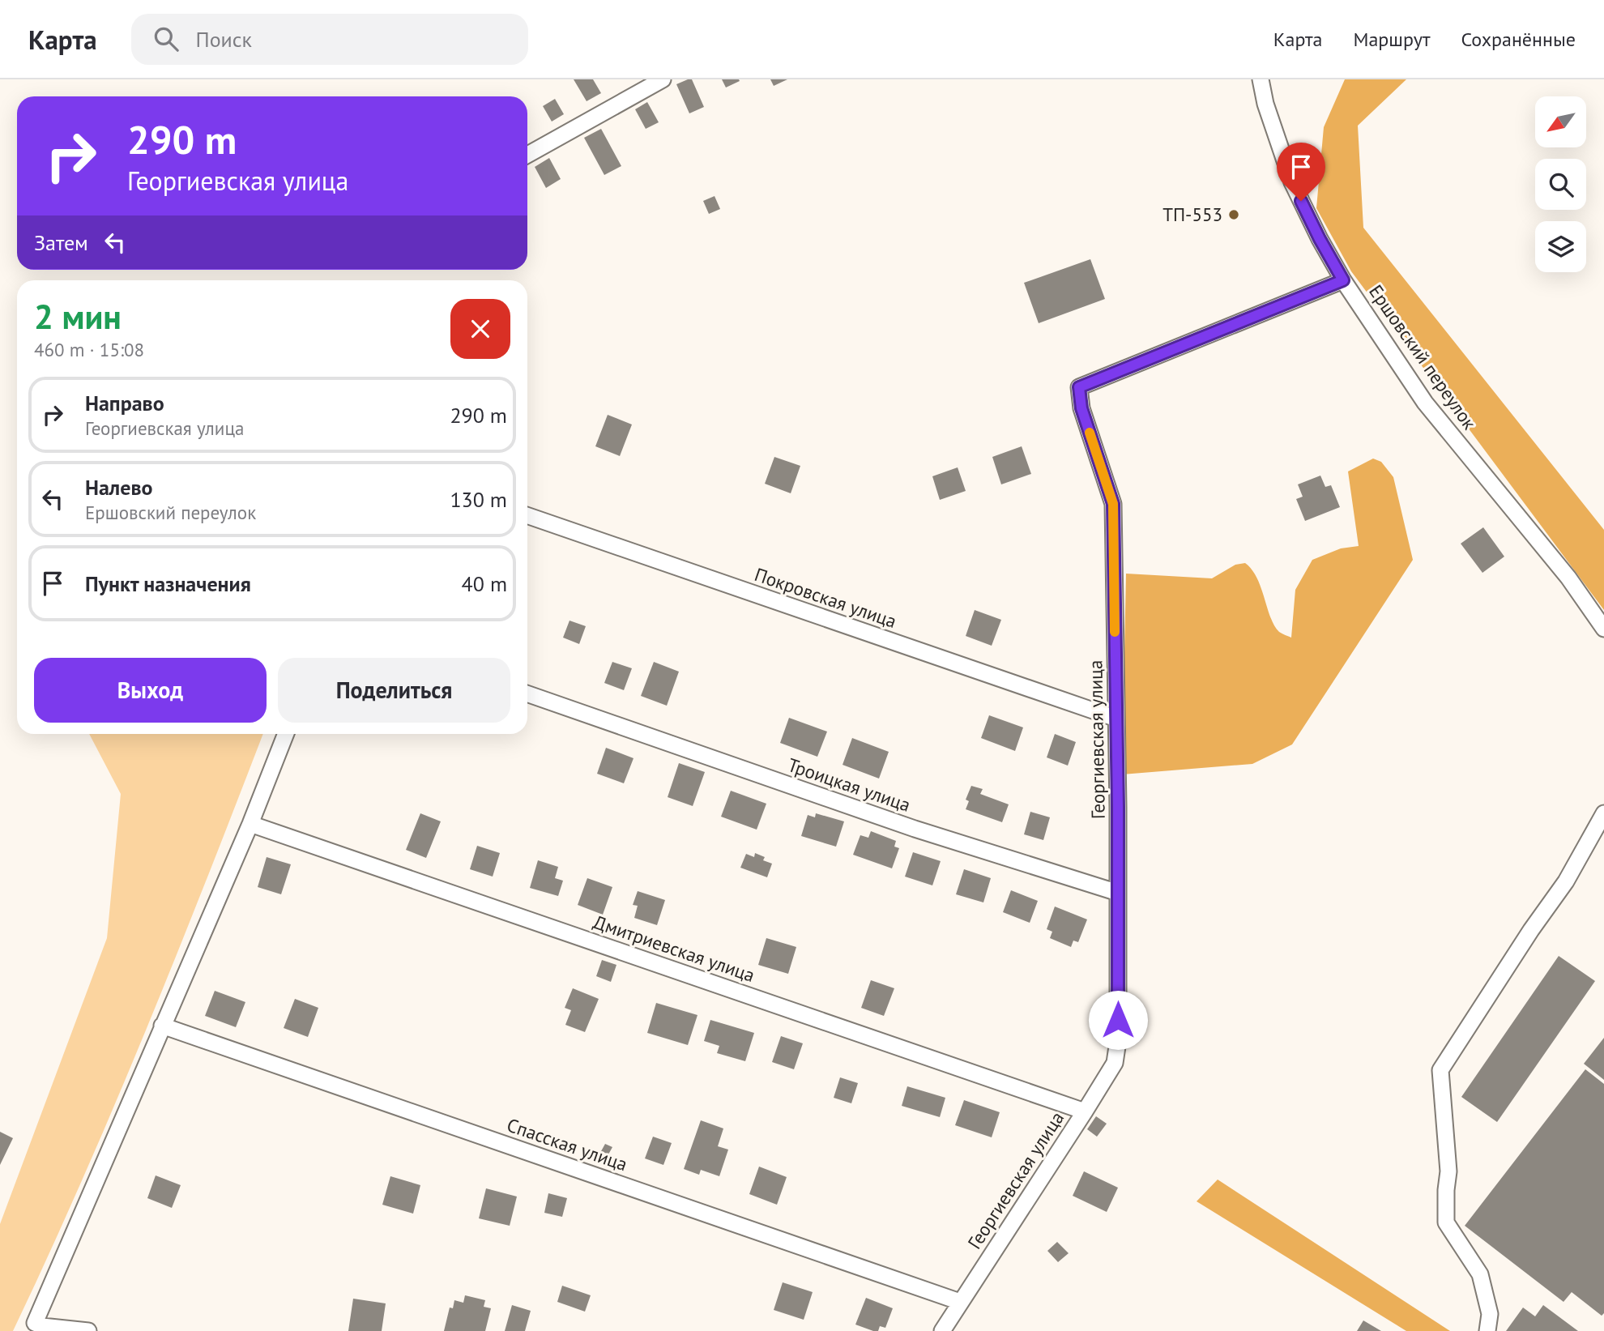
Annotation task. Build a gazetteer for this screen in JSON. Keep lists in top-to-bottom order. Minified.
{"streets":{"street":["Ершовский переулок","Покровская улица","Георгиевская улица","Троицкая улица","Дмитриевская улица","Спасская улица"]},"crossings":[["Ершовский переулок","Георгиевская улица"],["Покровская улица","Георгиевская улица"],["Георгиевская улица","Троицкая улица"],["Георгиевская улица","Дмитриевская улица"],["Георгиевская улица","Спасская улица"]],"places":["ТП-553"],"north":"bottom left","page":{"header":"Карта","search":"Поиск","nav":["Карта","Маршрут","Сохранённые"],"turn":["290 m","Георгиевская улица"],"then":"Затем","heading":["2 мин","460 m · 15:08"],"list":[{"name":"Направо","note":"Георгиевская улица","value":"290 m"},{"name":"Налево","note":"Ершовский переулок","value":"130 m"},{"name":"Пункт назначения","value":"40 m"}],"buttons":["Выход","Поделиться"]}}
